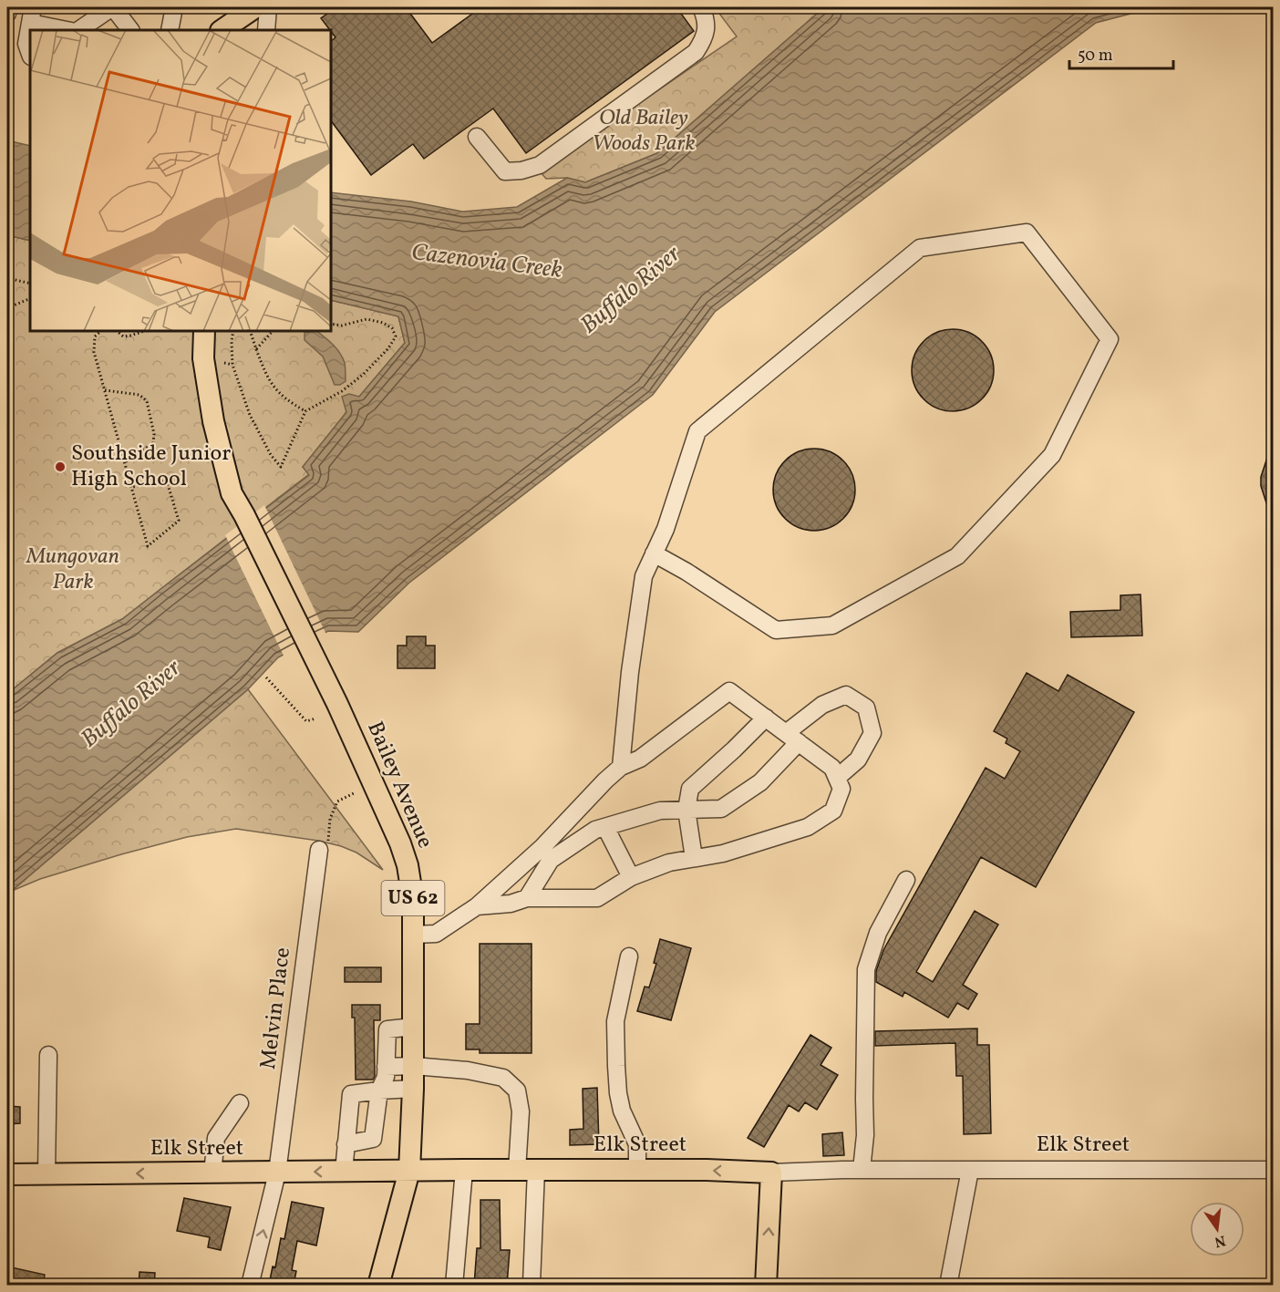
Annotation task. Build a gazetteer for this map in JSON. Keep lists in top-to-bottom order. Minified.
{"streets":{"main road":["Bailey Avenue","US 62","Elk Street"],"street":["Melvin Place"]},"crossings":[["Bailey Avenue","Elk Street"],["Melvin Place","Elk Street"]],"water":["Cazenovia Creek","Buffalo River"],"parks":["Old Bailey Woods Park","Mungovan Park"],"places":["Southside Junior High School"],"scale_bar":"50 m","north":"bottom"}
